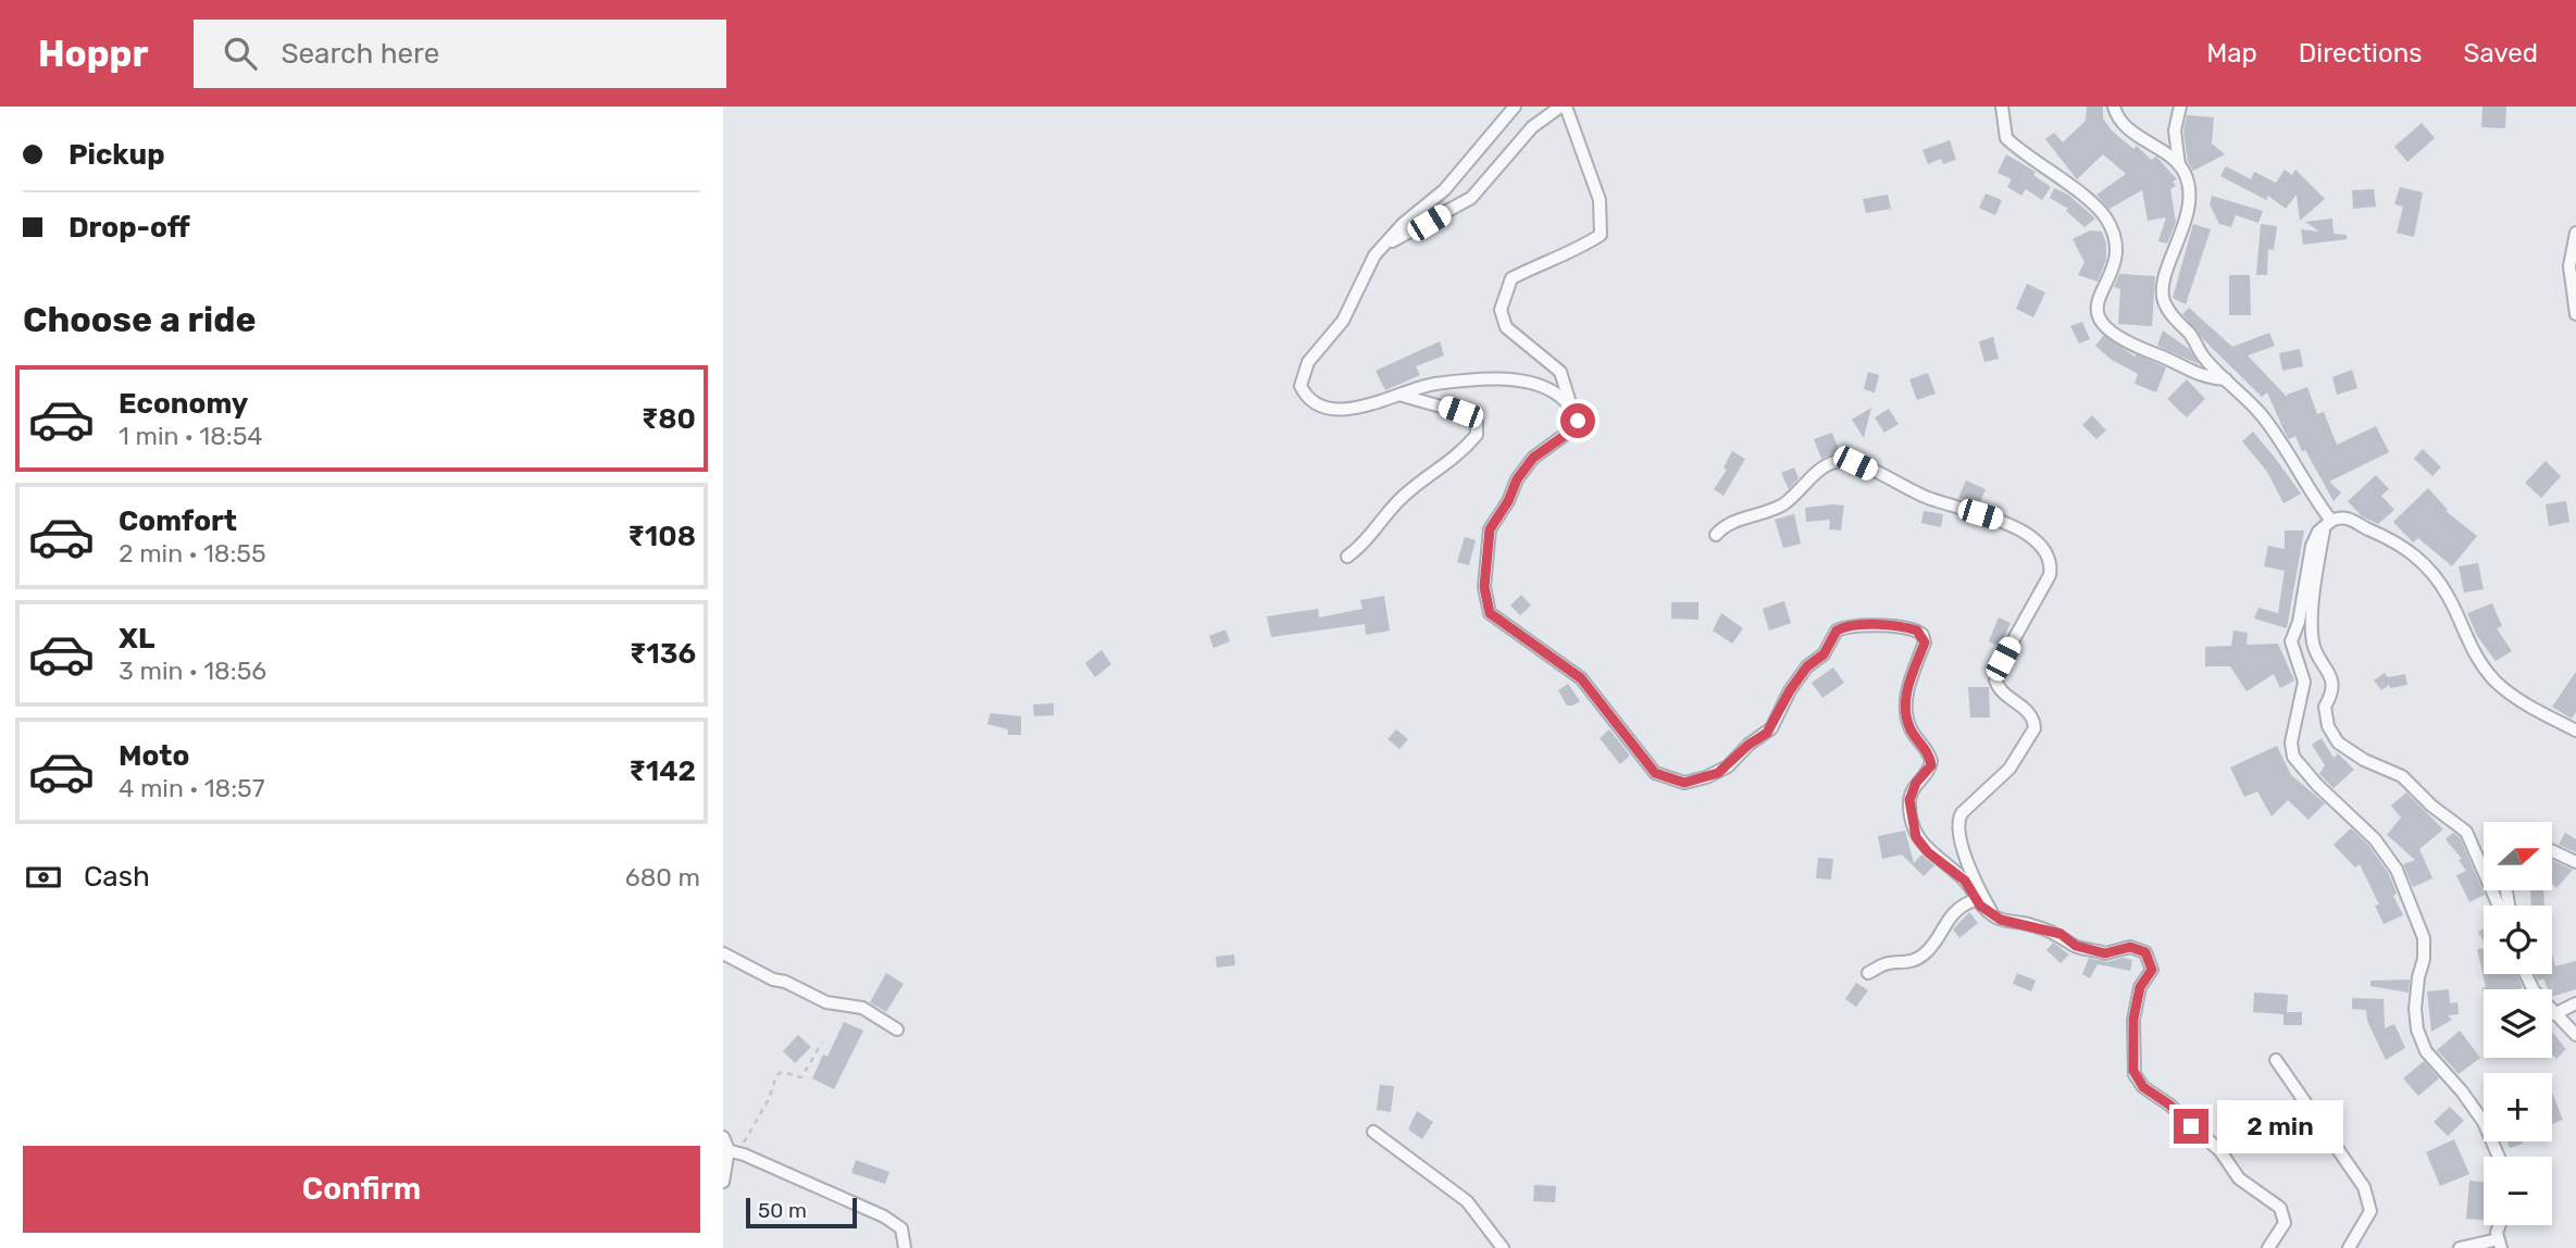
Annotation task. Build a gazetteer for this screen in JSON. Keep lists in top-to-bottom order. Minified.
{"scale_bar":"50 m","north":"right","page":{"header":"Hoppr","search":"Search here","nav":["Map","Directions","Saved"],"banner":["Pickup","Drop-off"],"heading":"Choose a ride","list":[{"name":"Economy","note":"1 min · 18:54","value":"₹80"},{"name":"Comfort","note":"2 min · 18:55","value":"₹108"},{"name":"XL","note":"3 min · 18:56","value":"₹136"},{"name":"Moto","note":"4 min · 18:57","value":"₹142"}],"map_buttons":["+","−"],"pay":["Cash","680 m"],"bubble":"2 min","buttons":"Confirm","scale":"50 m"}}
